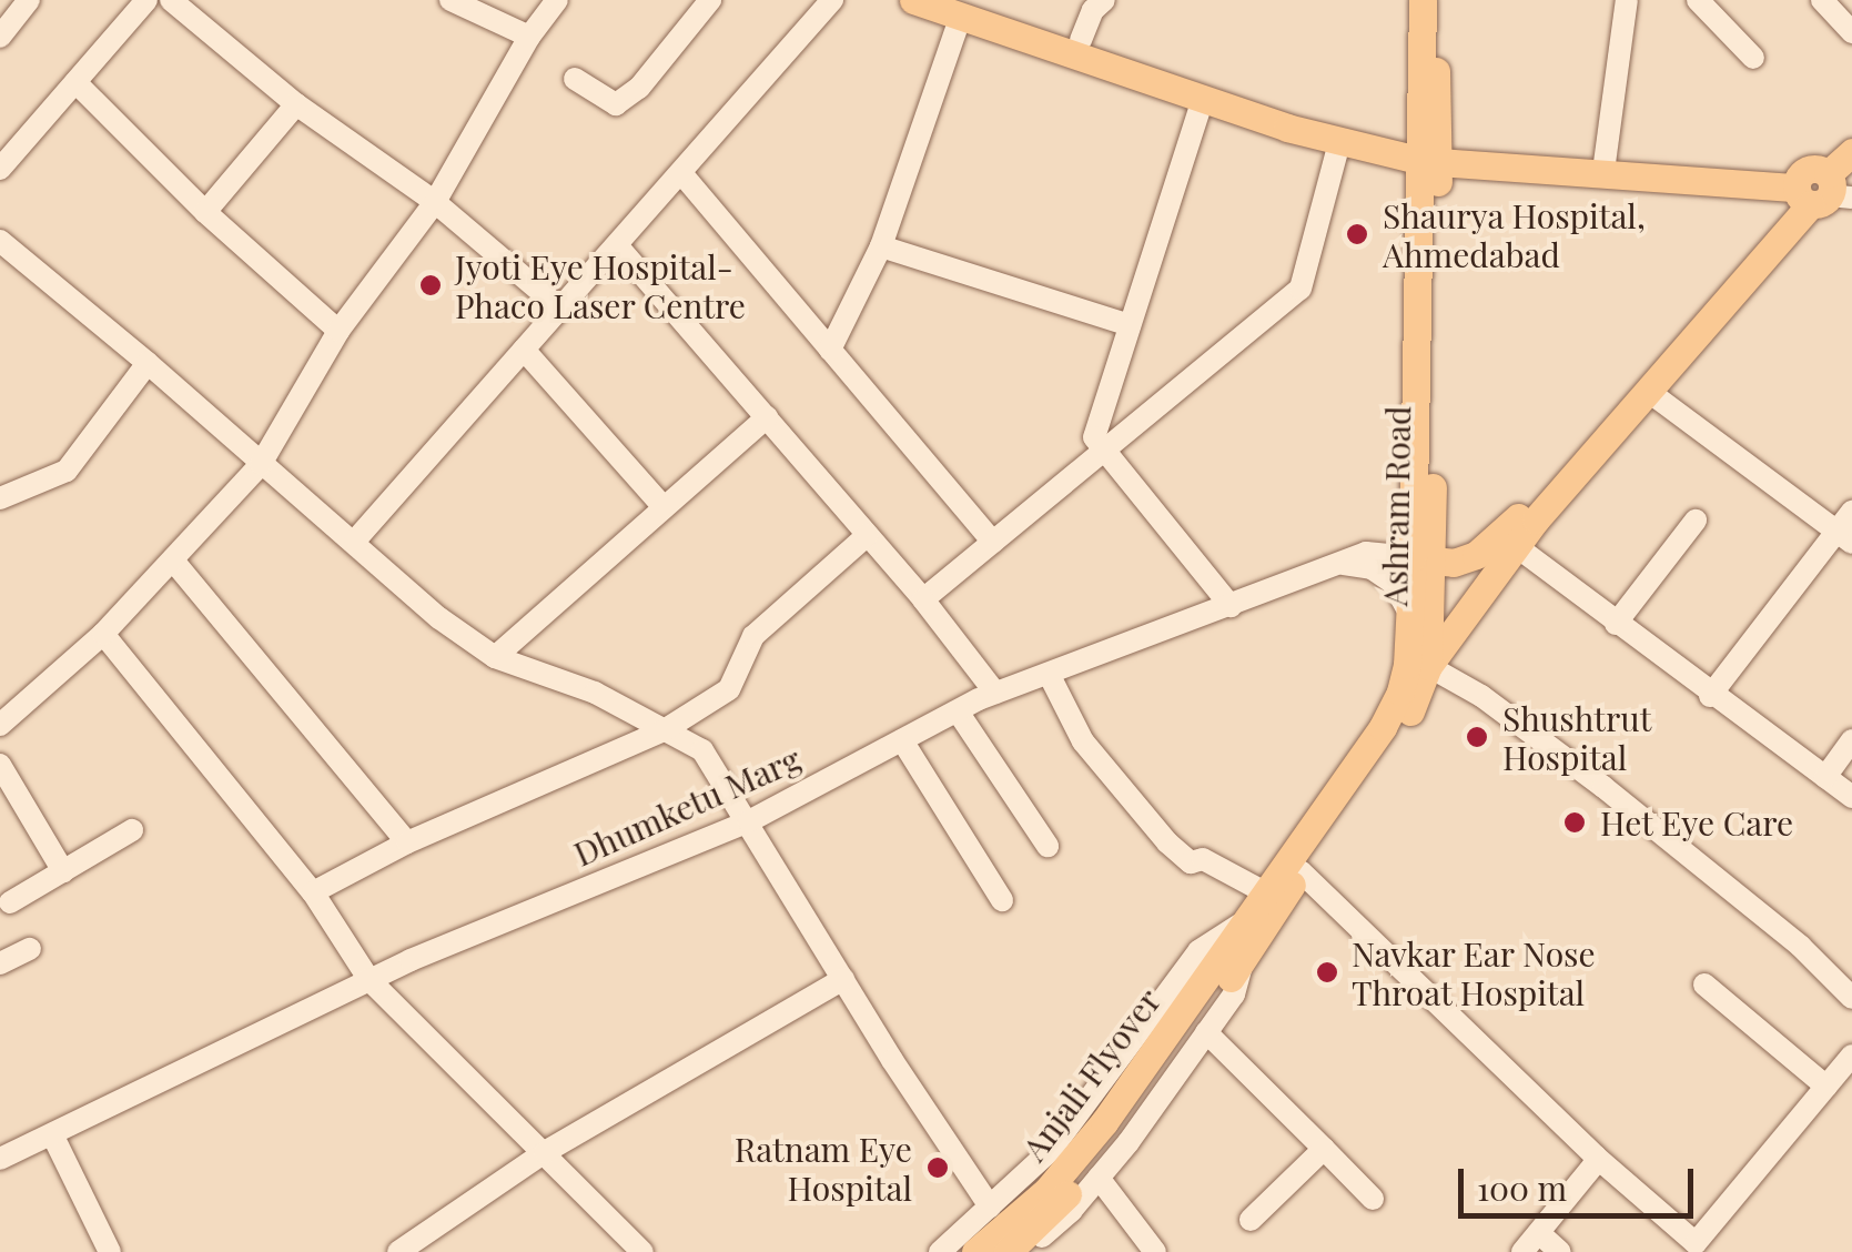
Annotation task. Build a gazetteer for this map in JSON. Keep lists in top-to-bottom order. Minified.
{"streets":{"main road":["Ashram Road","Anjali Flyover"],"street":["Dhumketu Marg"]},"crossings":[["Ashram Road","Dhumketu Marg"],["Ashram Road","Anjali Flyover"]],"places":["Shaurya Hospital, Ahmedabad","Jyoti Eye Hospital- Phaco Laser Centre","Shushtrut Hospital","Het Eye Care","Navkar Ear Nose Throat Hospital","Ratnam Eye Hospital"],"scale_bar":"100 m"}
